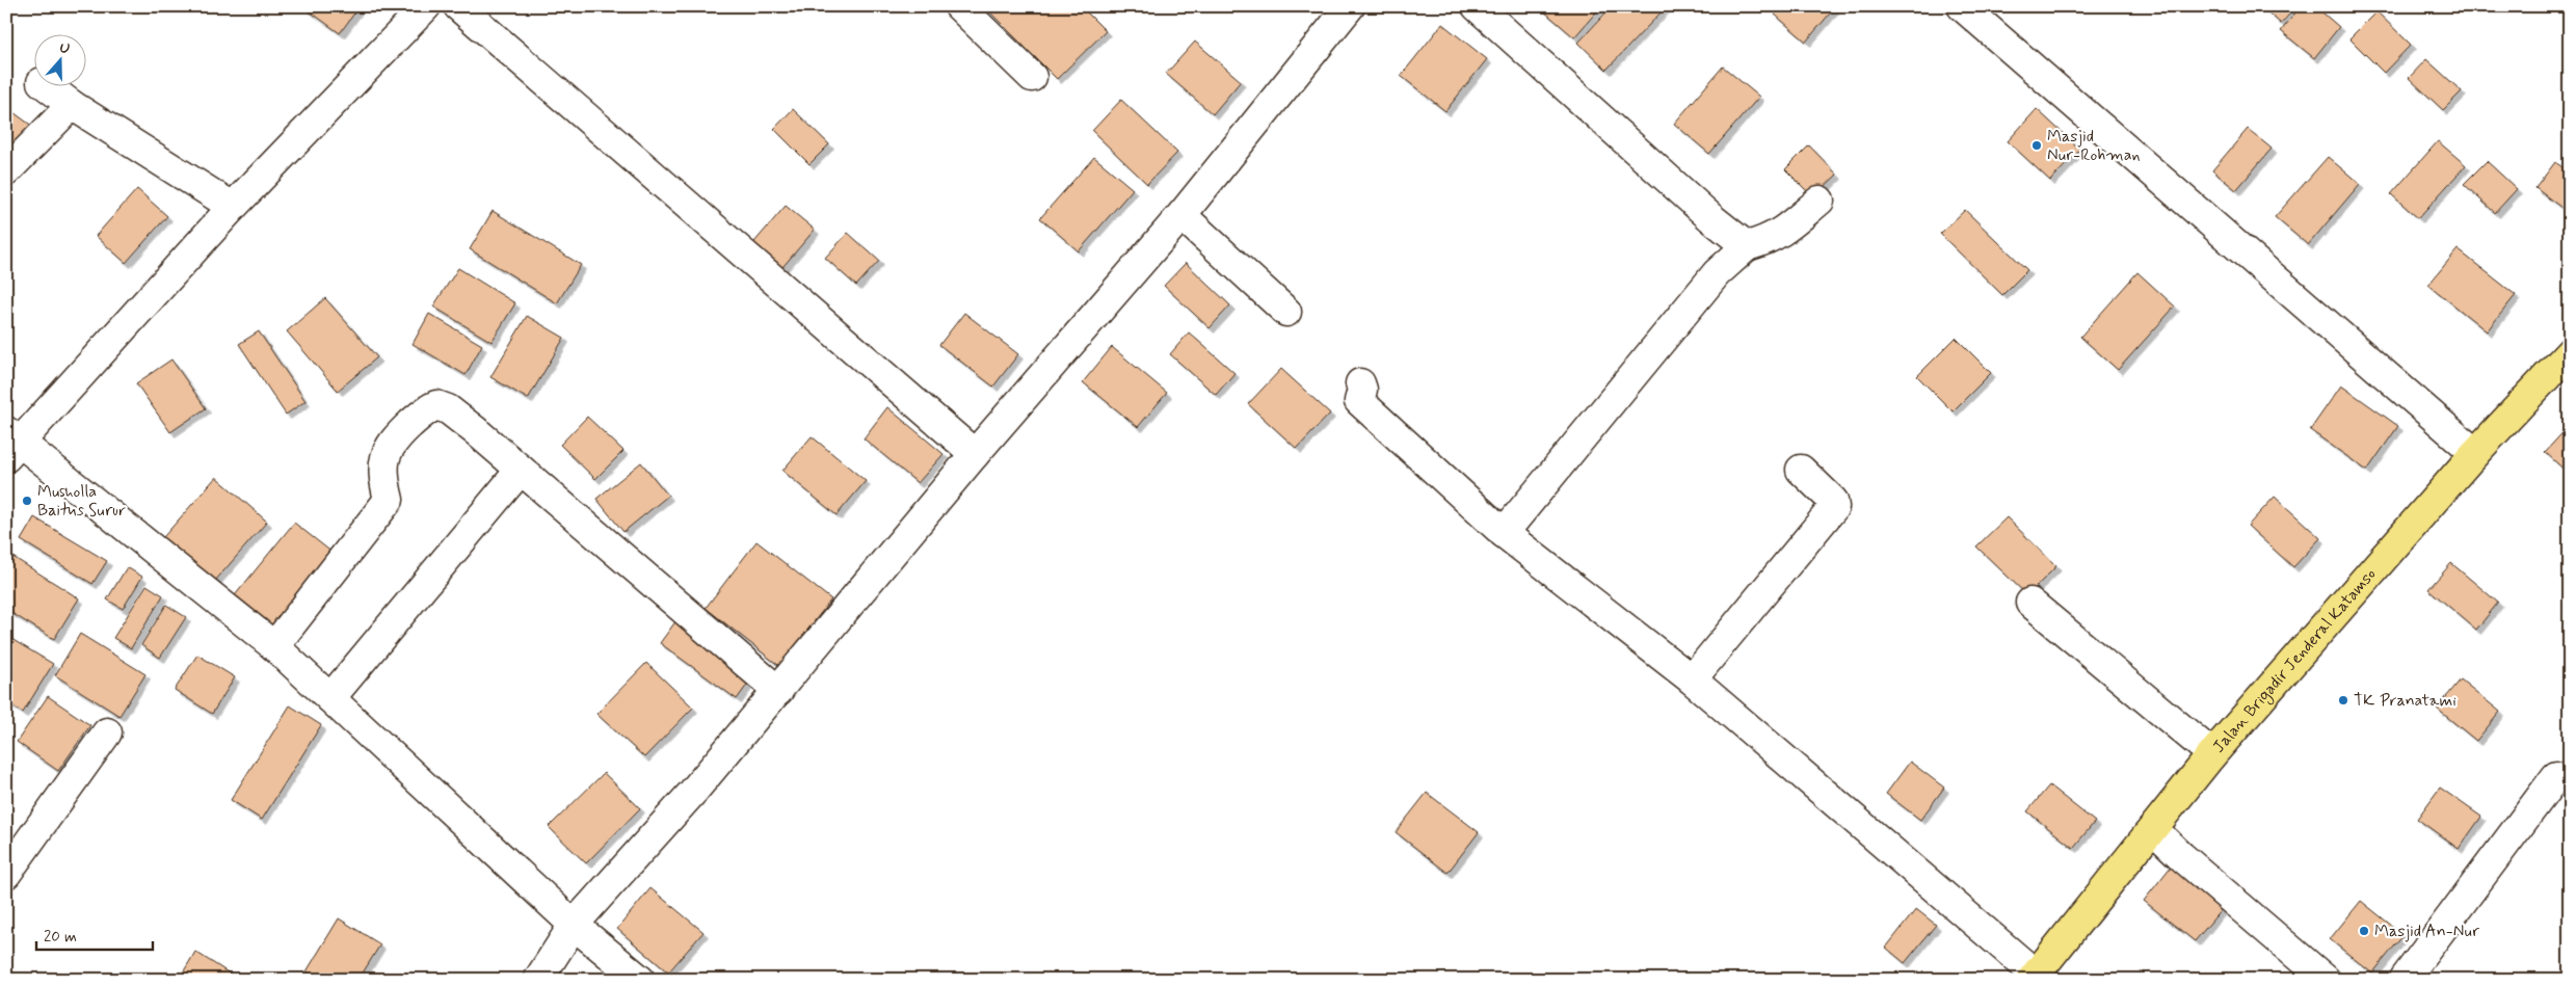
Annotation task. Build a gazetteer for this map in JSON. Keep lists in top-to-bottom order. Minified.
{"streets":{"main road":["Jalan Brigadir Jenderal Katamso"]},"places":["Masjid Nur-Rohman","Musholla Baitus Surur","TK Pranatami","Masjid An-Nur"],"scale_bar":"20 m","north":"top"}
